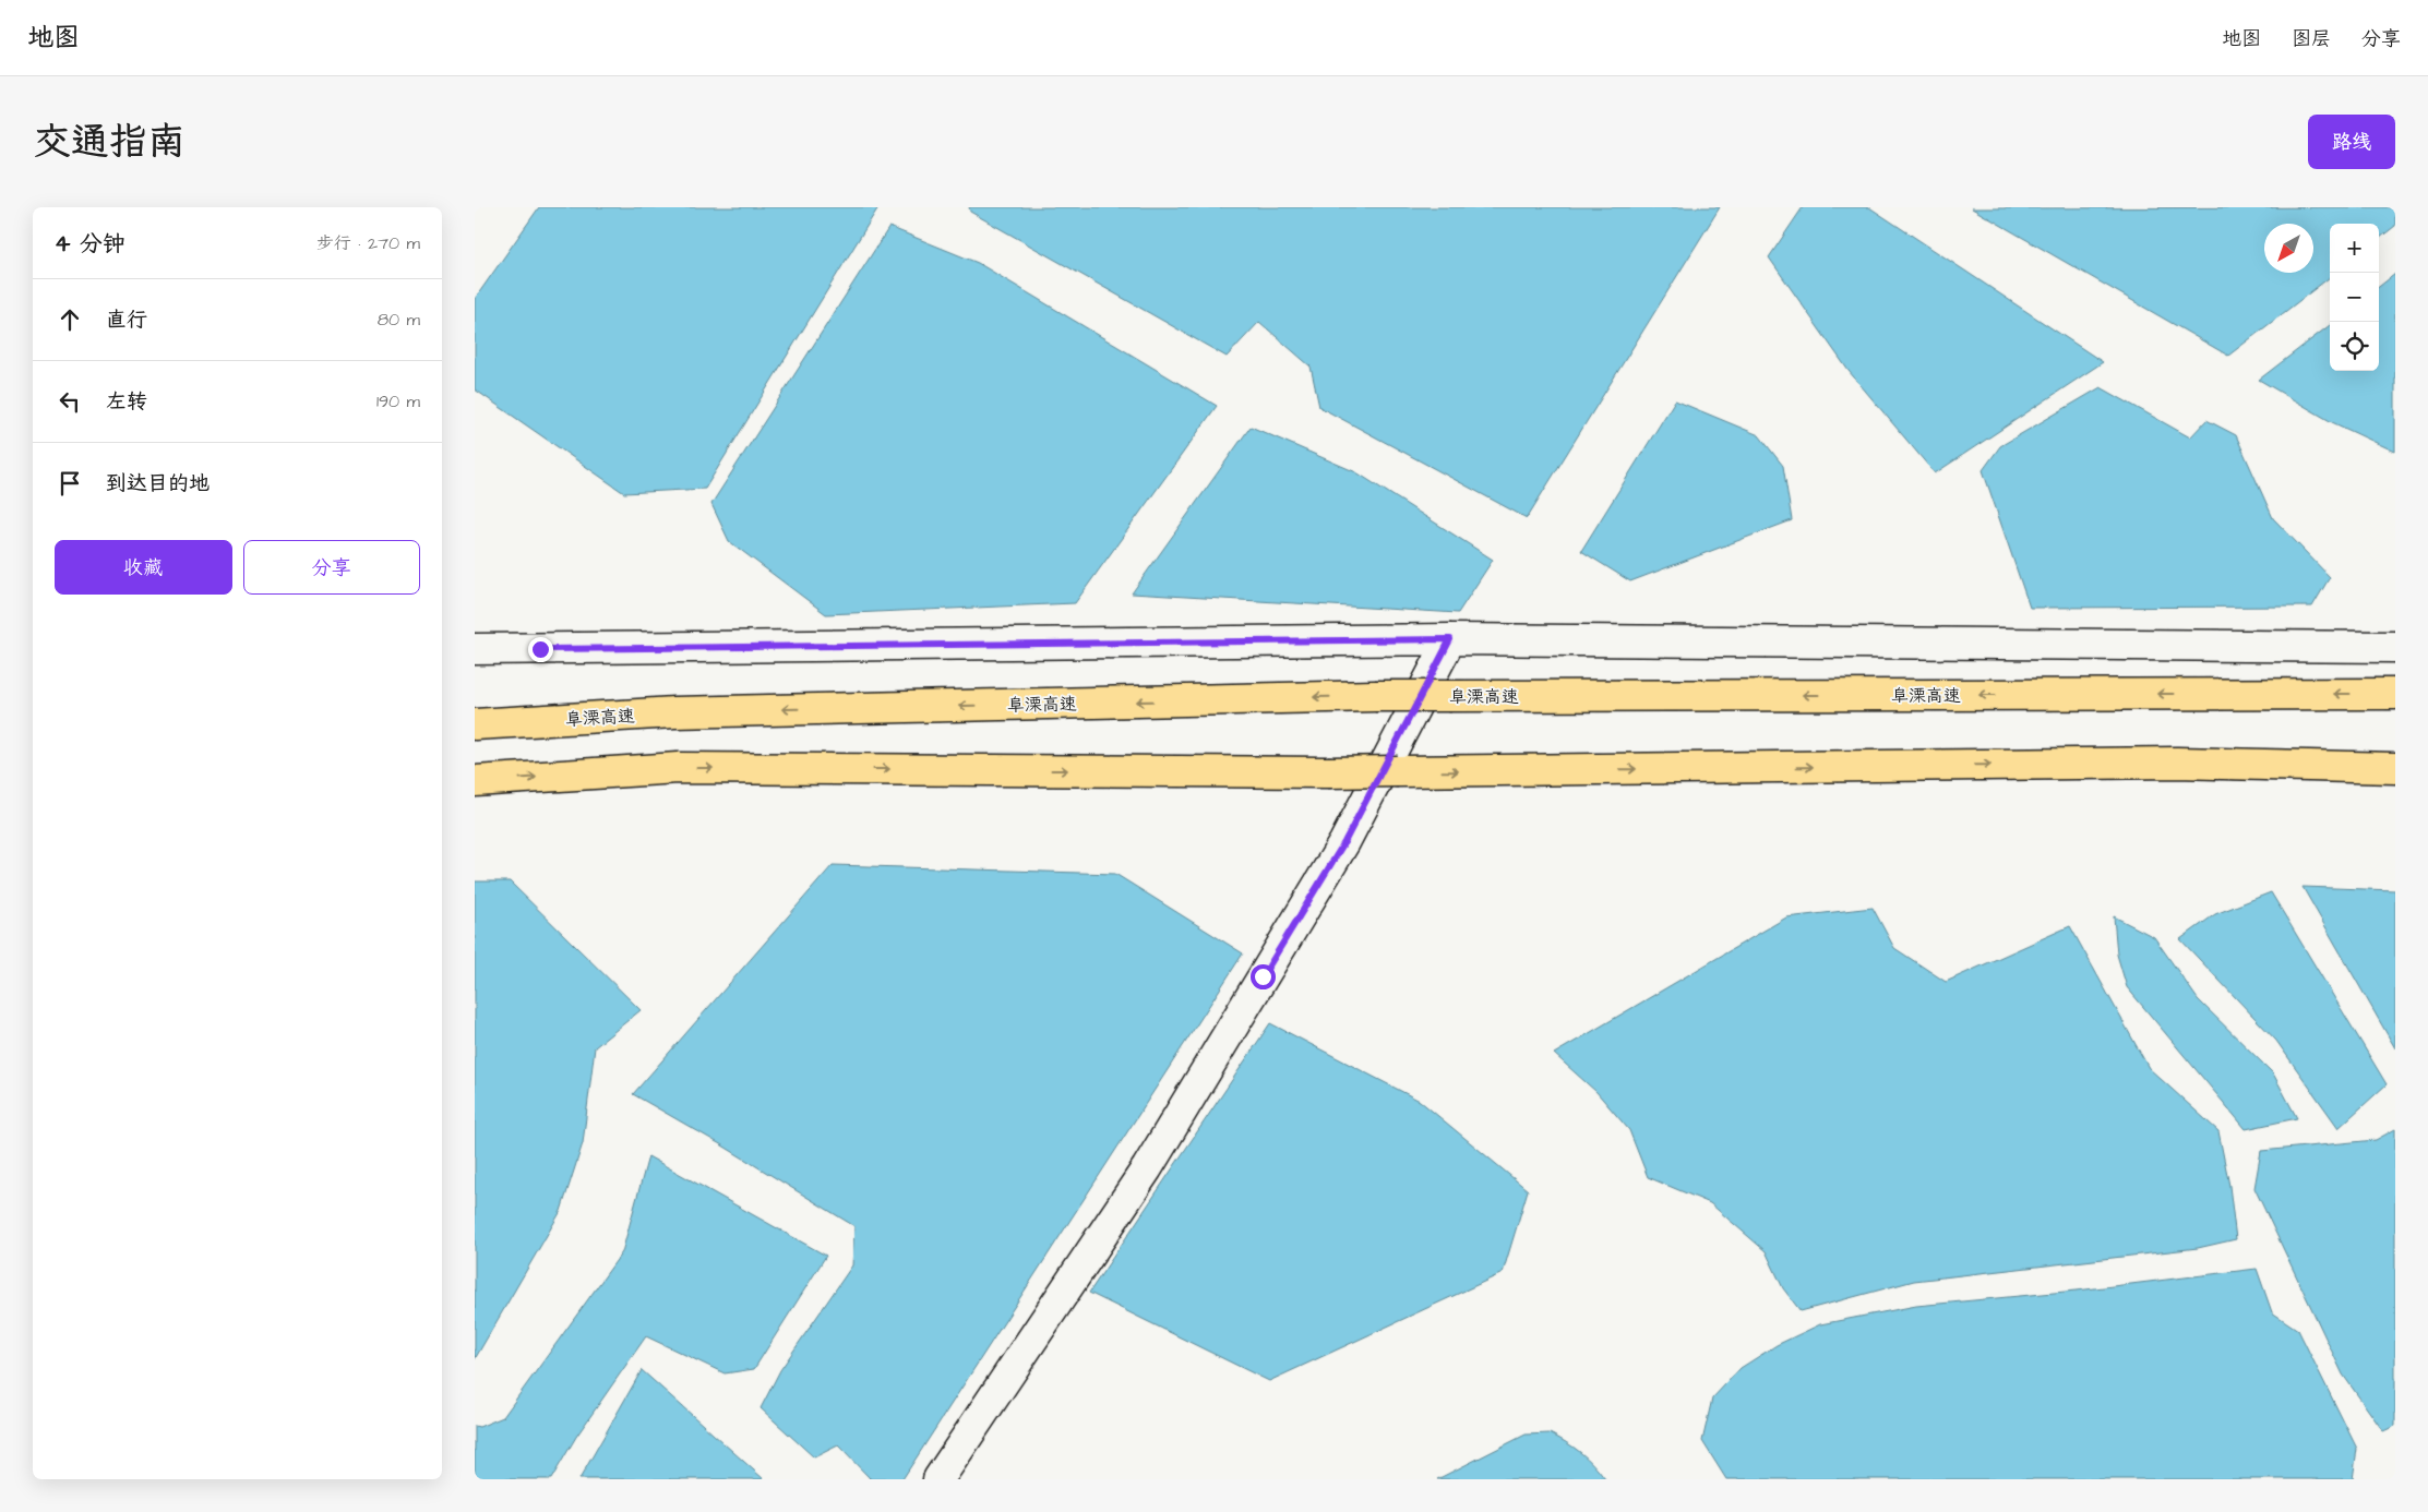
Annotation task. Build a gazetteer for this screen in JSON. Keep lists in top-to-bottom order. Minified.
{"streets":{"highway":["阜溧高速"]},"north":"bottom left","page":{"header":"地图","nav":["地图","图层","分享"],"title":"交通指南","buttons":["路线",["收藏","分享"]],"heading":["4 分钟","步行 · 270 m"],"map_buttons":["+","−"],"list":[["直行","80 m"],["左转","190 m"],"到达目的地"]}}
